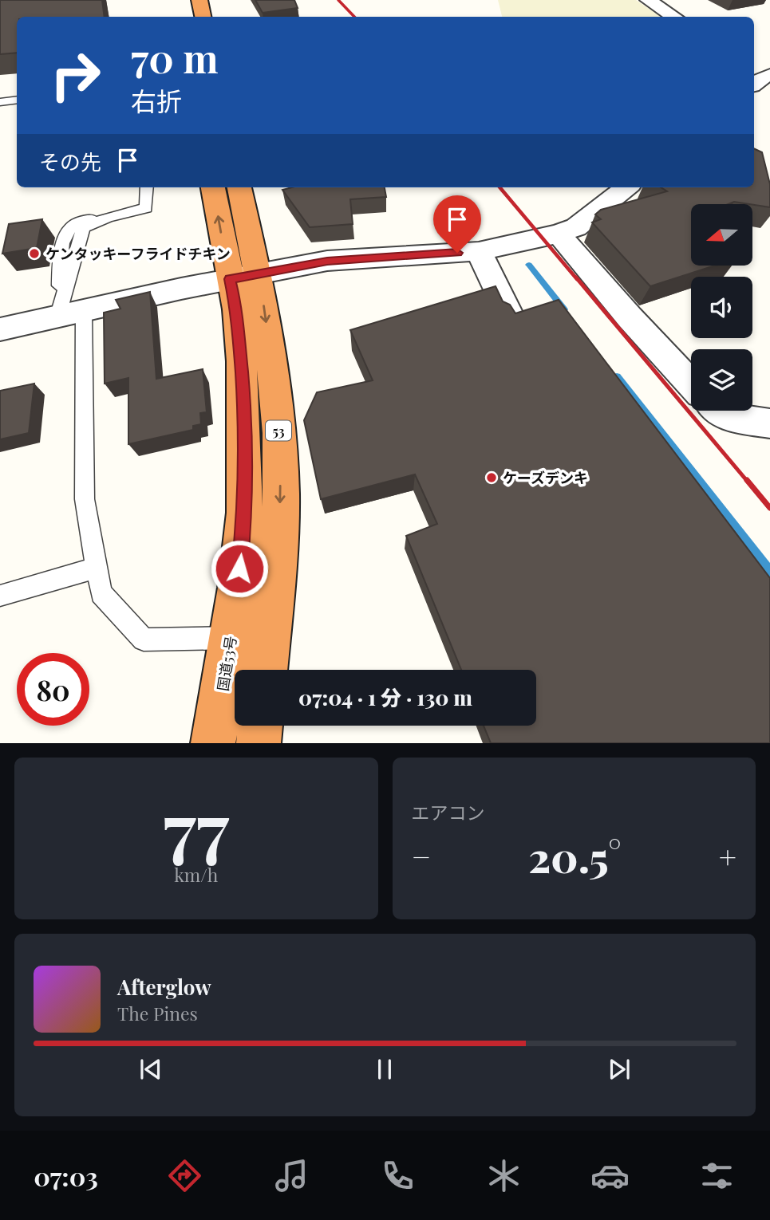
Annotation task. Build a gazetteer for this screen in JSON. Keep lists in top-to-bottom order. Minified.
{"streets":{"highway":["53","国道53号"]},"places":["ケンタッキーフライドチキン","ケーズデンキ"],"north":"left","page":{"turn":["70 m","右折"],"then":"その先","limit":"80","trip":"07:04 · 1 分 · 130 m","tile":[["77","km/h"],"エアコン"],"heat":["−","20.5°","+"],"song":["Afterglow","The Pines"],"tabs":"07:03"}}
